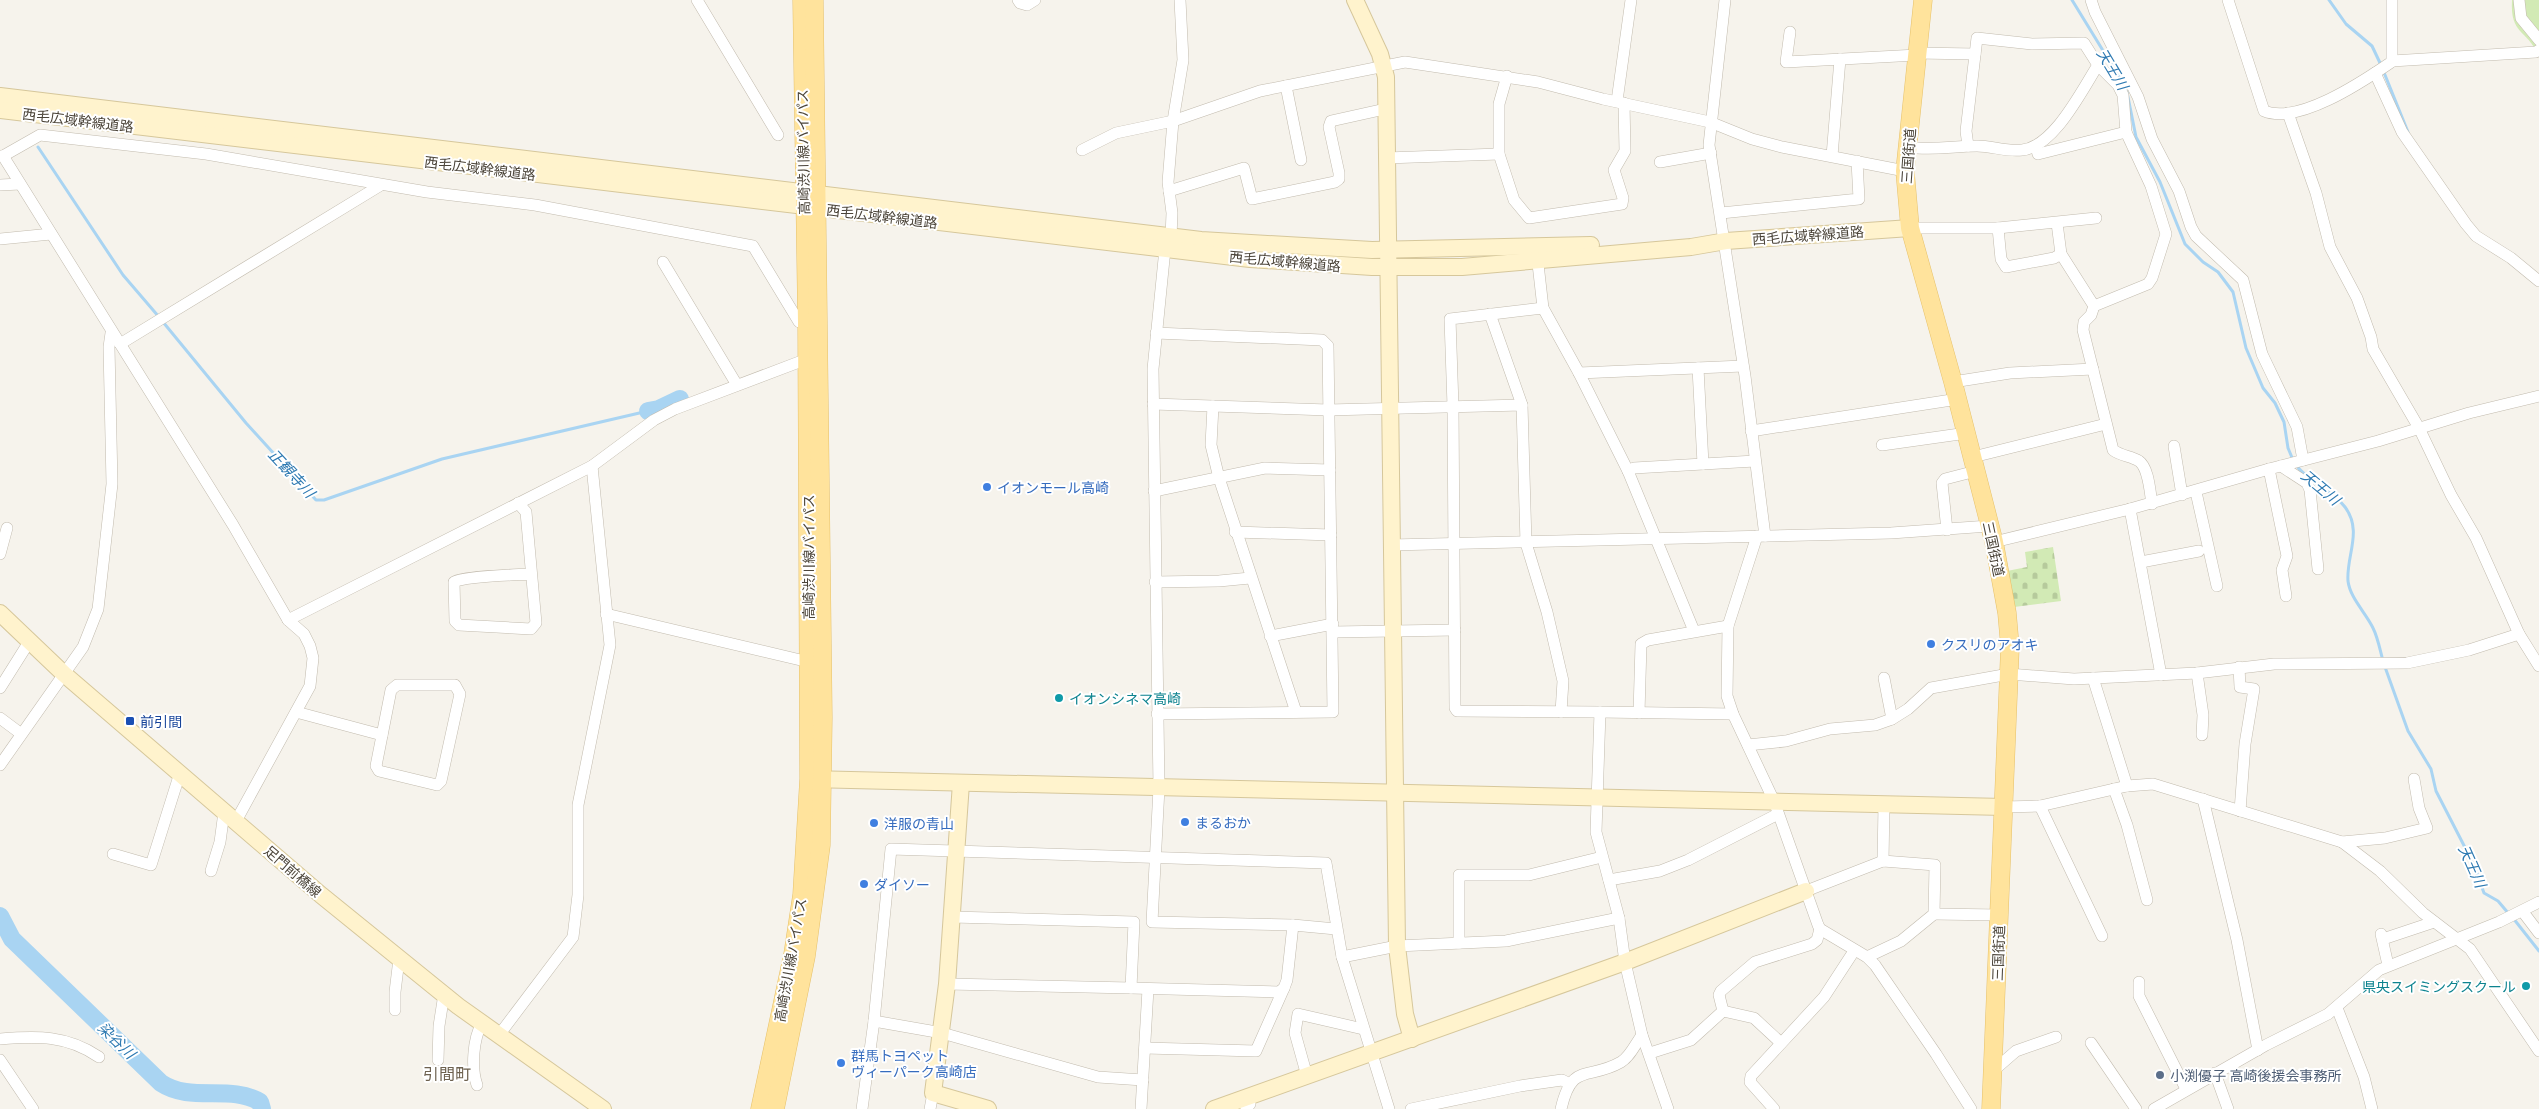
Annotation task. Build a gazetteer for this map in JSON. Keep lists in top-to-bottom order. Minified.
{"streets":{"main road":["高崎渋川線バイパス","三国街道"],"street":["西毛広域幹線道路","足門前橋線"]},"crossings":[["西毛広域幹線道路","高崎渋川線バイパス"],["西毛広域幹線道路","三国街道"]],"districts":["引間町"],"water":["天王川","正観寺川","染谷川"],"places":{"other":["イオンモール高崎","クスリのアオキ","イオンシネマ高崎","まるおか","洋服の青山","ダイソー","県央スイミングスクール","群馬トヨペット ヴィーパーク高崎店","小渕優子 高崎後援会事務所"],"transit":["前引間"]}}
